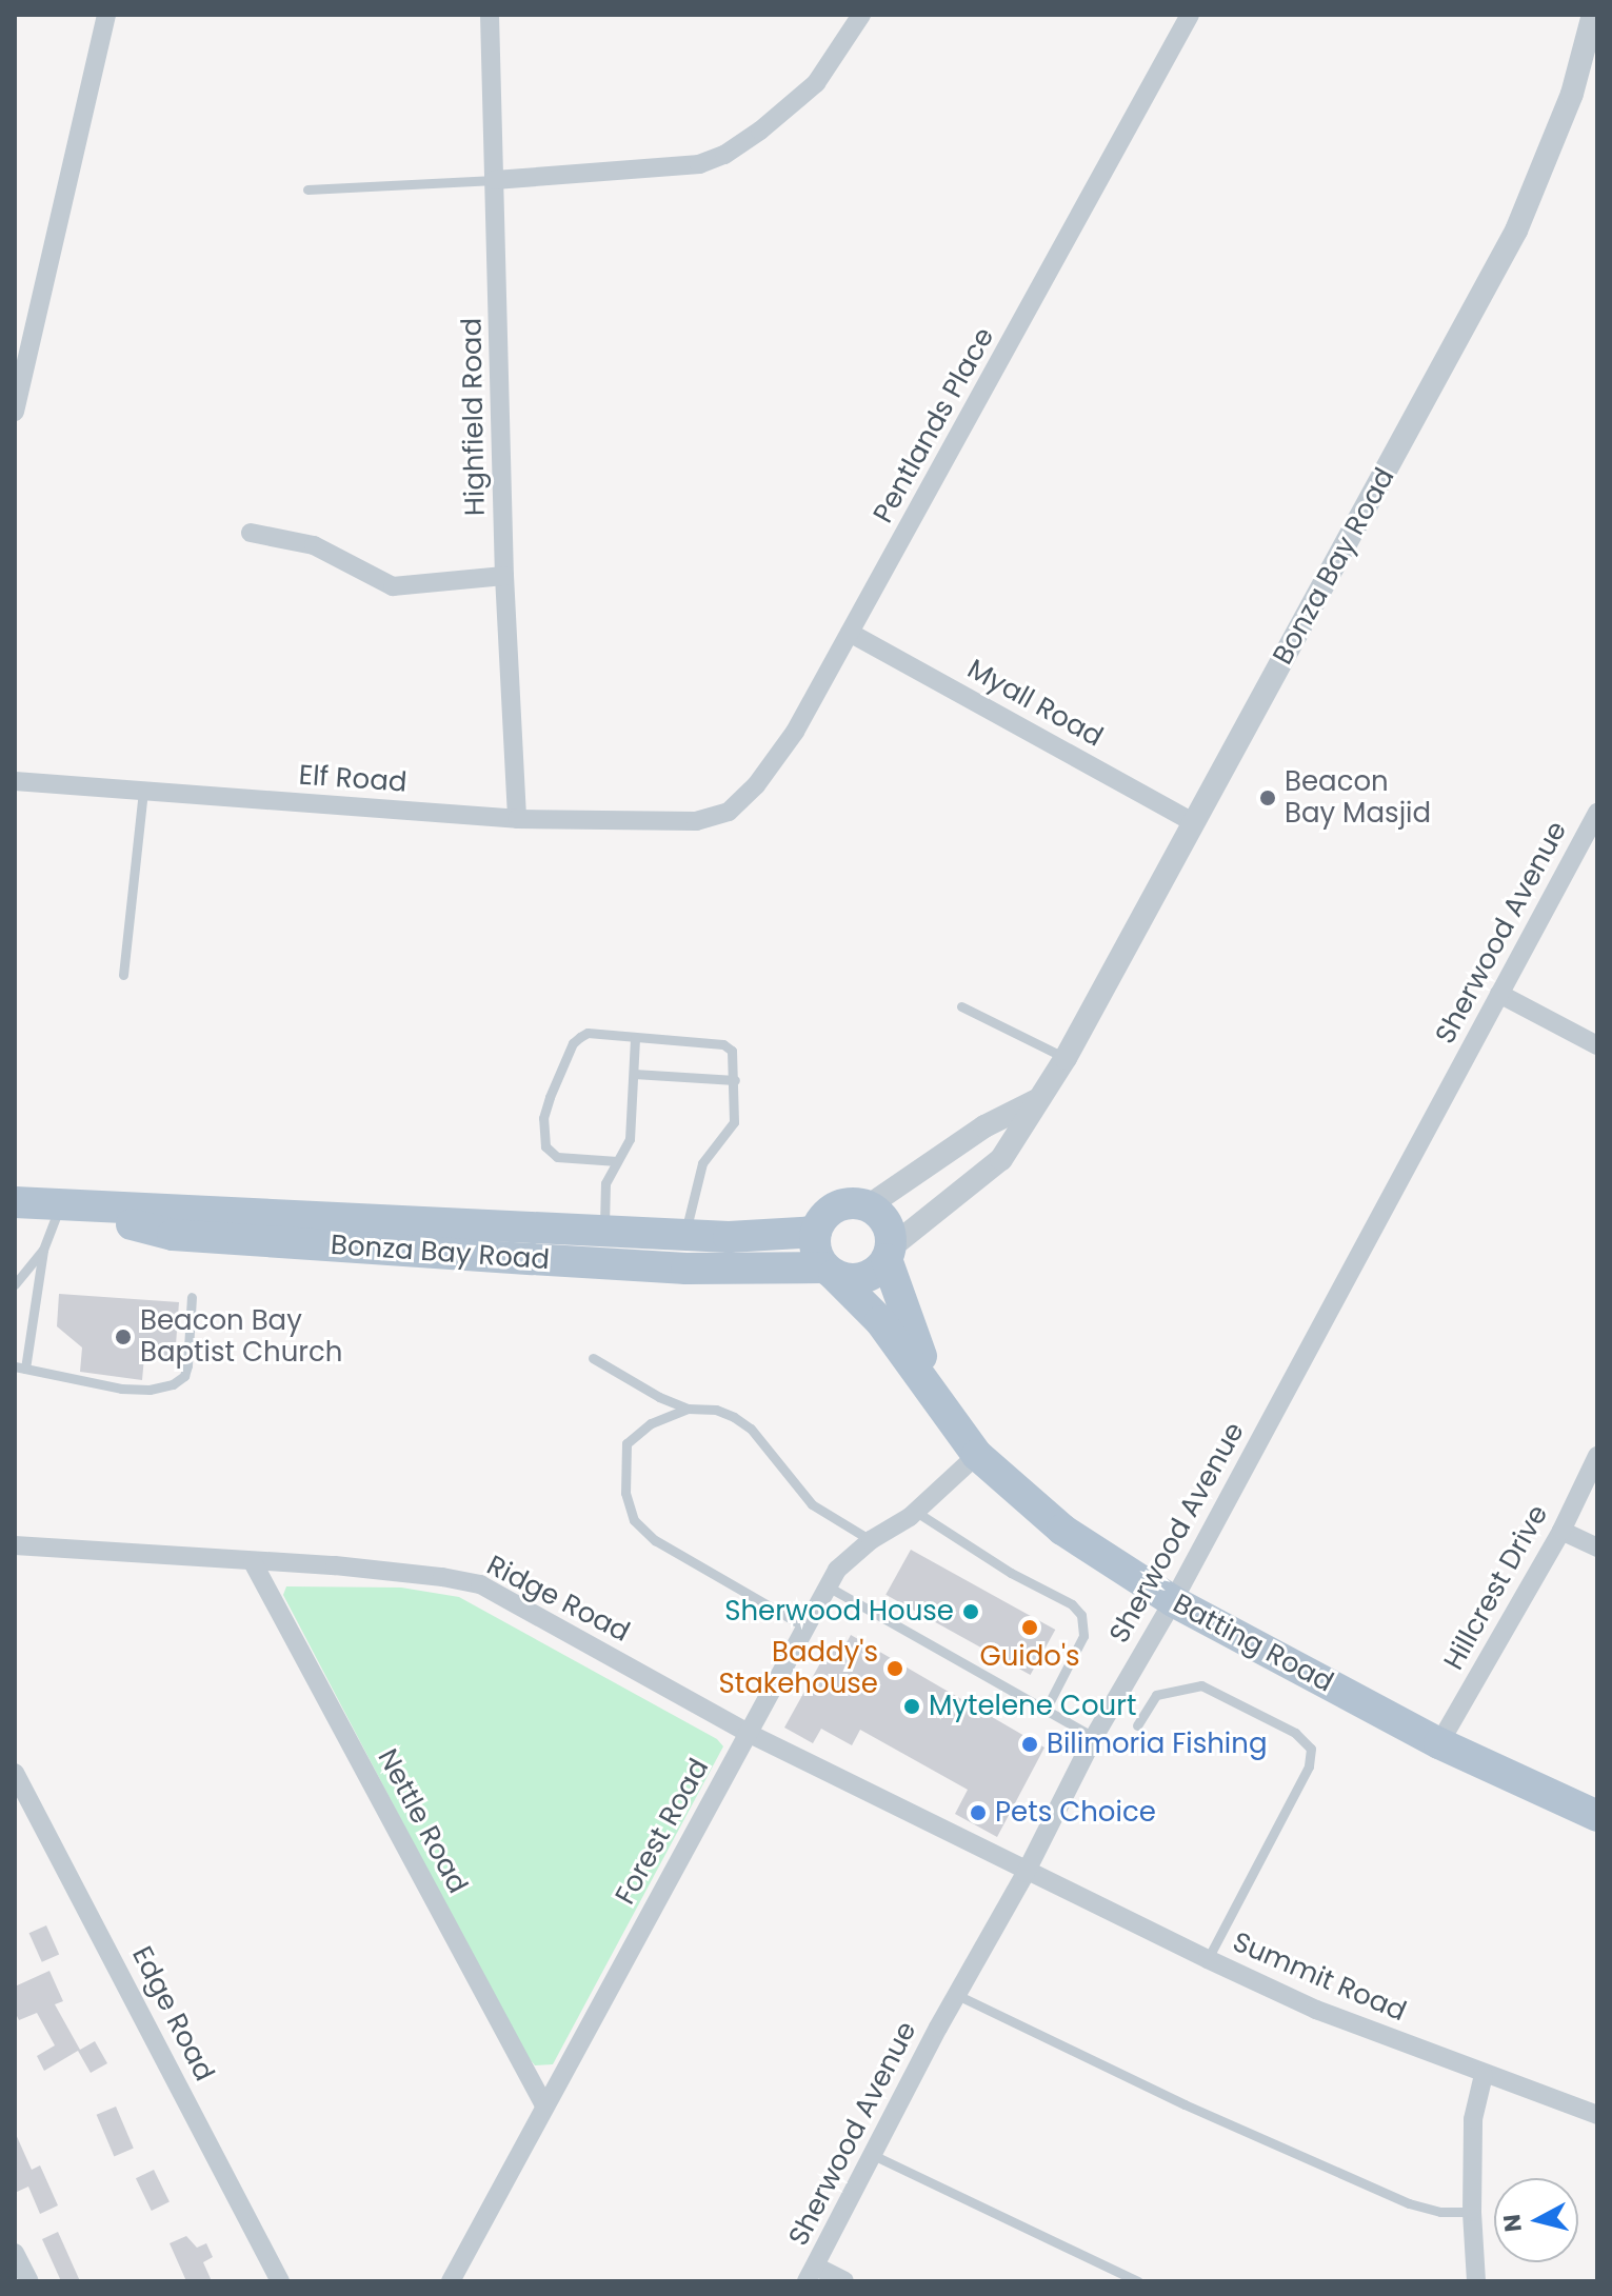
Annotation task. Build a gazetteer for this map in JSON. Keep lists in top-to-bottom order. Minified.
{"streets":{"main road":["Bonza Bay Road","Batting Road"],"street":["Highfield Road","Pentlands Place","Myall Road","Elf Road","Sherwood Avenue","Hillcrest Drive","Ridge Road","Nettle Road","Forest Road","Summit Road","Edge Road"]},"crossings":[["Highfield Road","Elf Road"],["Pentlands Place","Myall Road"],["Pentlands Place","Elf Road"],["Bonza Bay Road","Myall Road"],["Bonza Bay Road","Batting Road"],["Sherwood Avenue","Ridge Road"],["Sherwood Avenue","Batting Road"],["Sherwood Avenue","Summit Road"],["Hillcrest Drive","Batting Road"],["Ridge Road","Nettle Road"],["Ridge Road","Forest Road"],["Ridge Road","Summit Road"],["Batting Road","Forest Road"],["Nettle Road","Forest Road"]],"places":["Beacon Bay Masjid","Beacon Bay Baptist Church","Sherwood House","Guido's","Baddy's Stakehouse","Mytelene Court","Bilimoria Fishing","Pets Choice"],"north":"left"}
